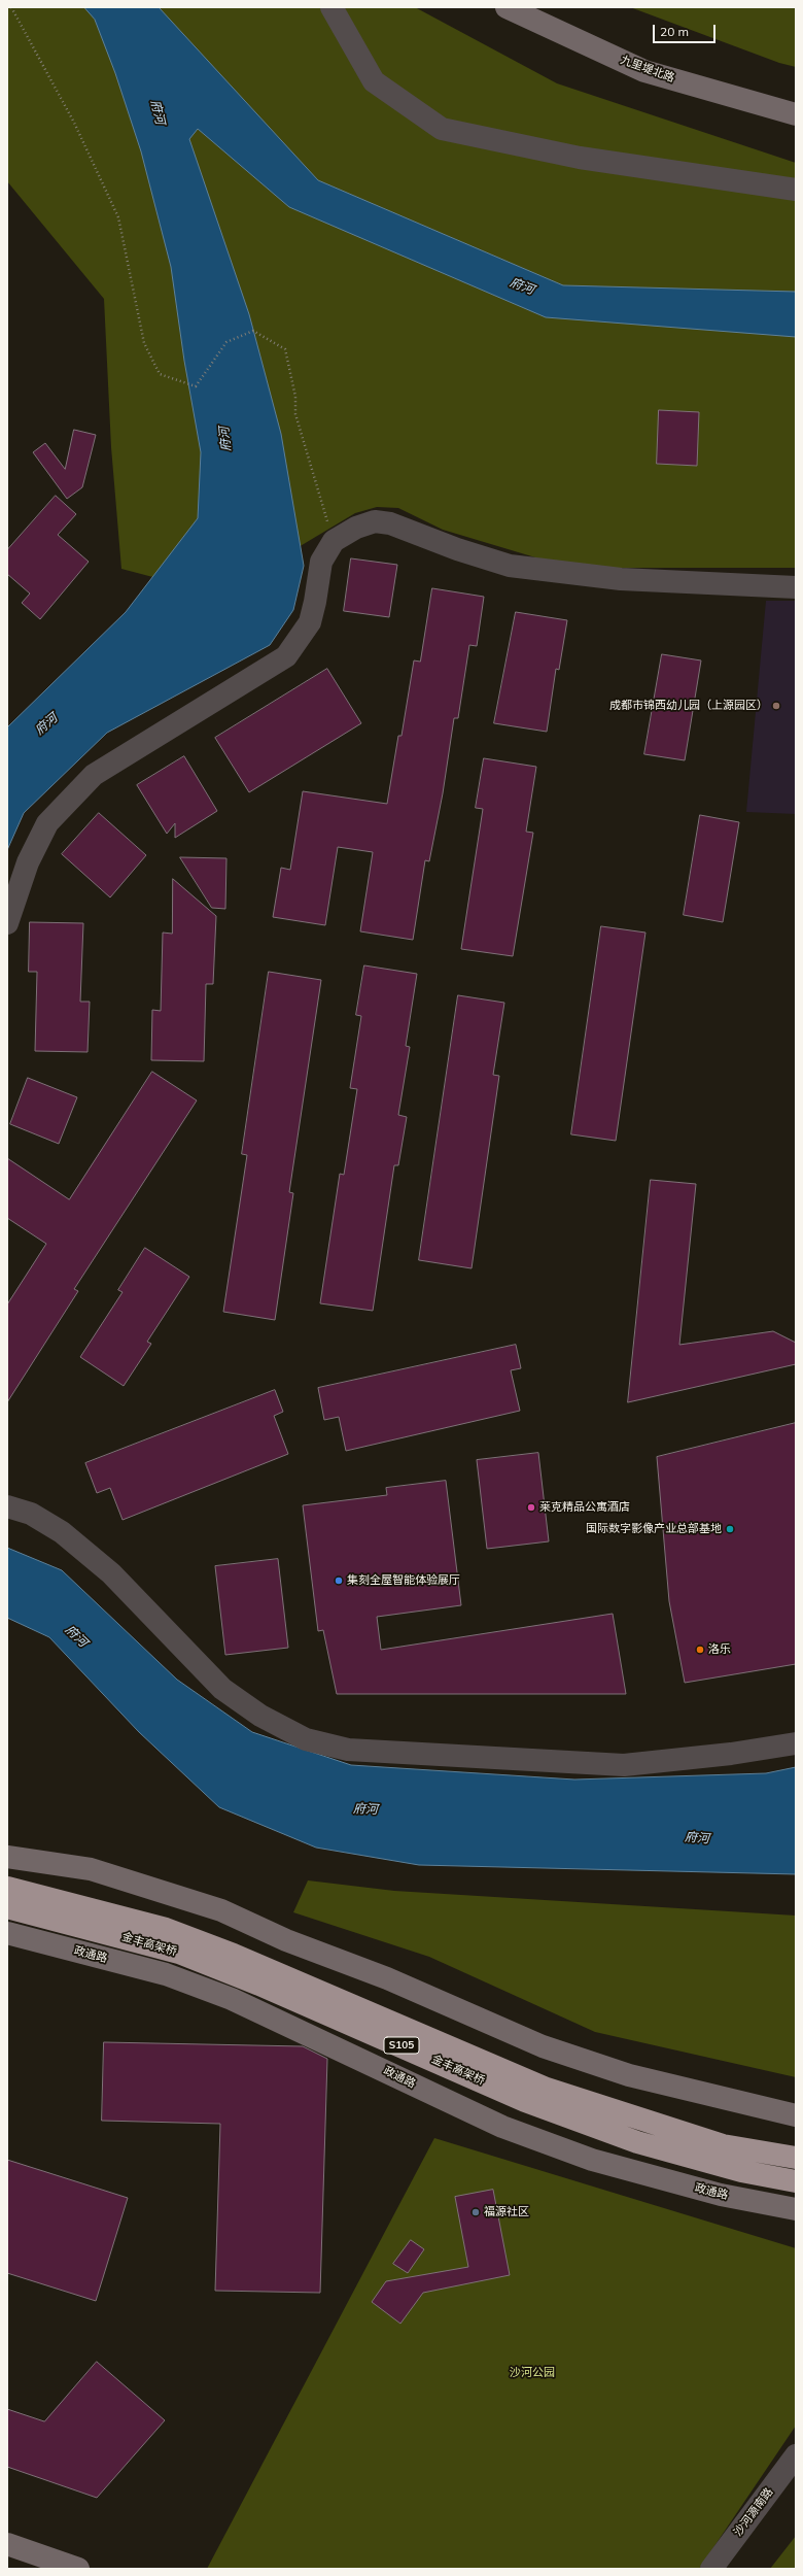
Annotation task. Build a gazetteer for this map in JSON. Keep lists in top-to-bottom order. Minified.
{"streets":{"highway":["金丰高架桥","S105"],"main road":["九里堤北路","政通路"],"street":["沙河源南路"]},"water":["府河"],"parks":["沙河公园"],"places":["成都市锦西幼儿园（上源园区）","莱克精品公寓酒店","国际数字影像产业总部基地","集刻全屋智能体验展厅","洛乐","福源社区"],"scale_bar":"20 m"}
